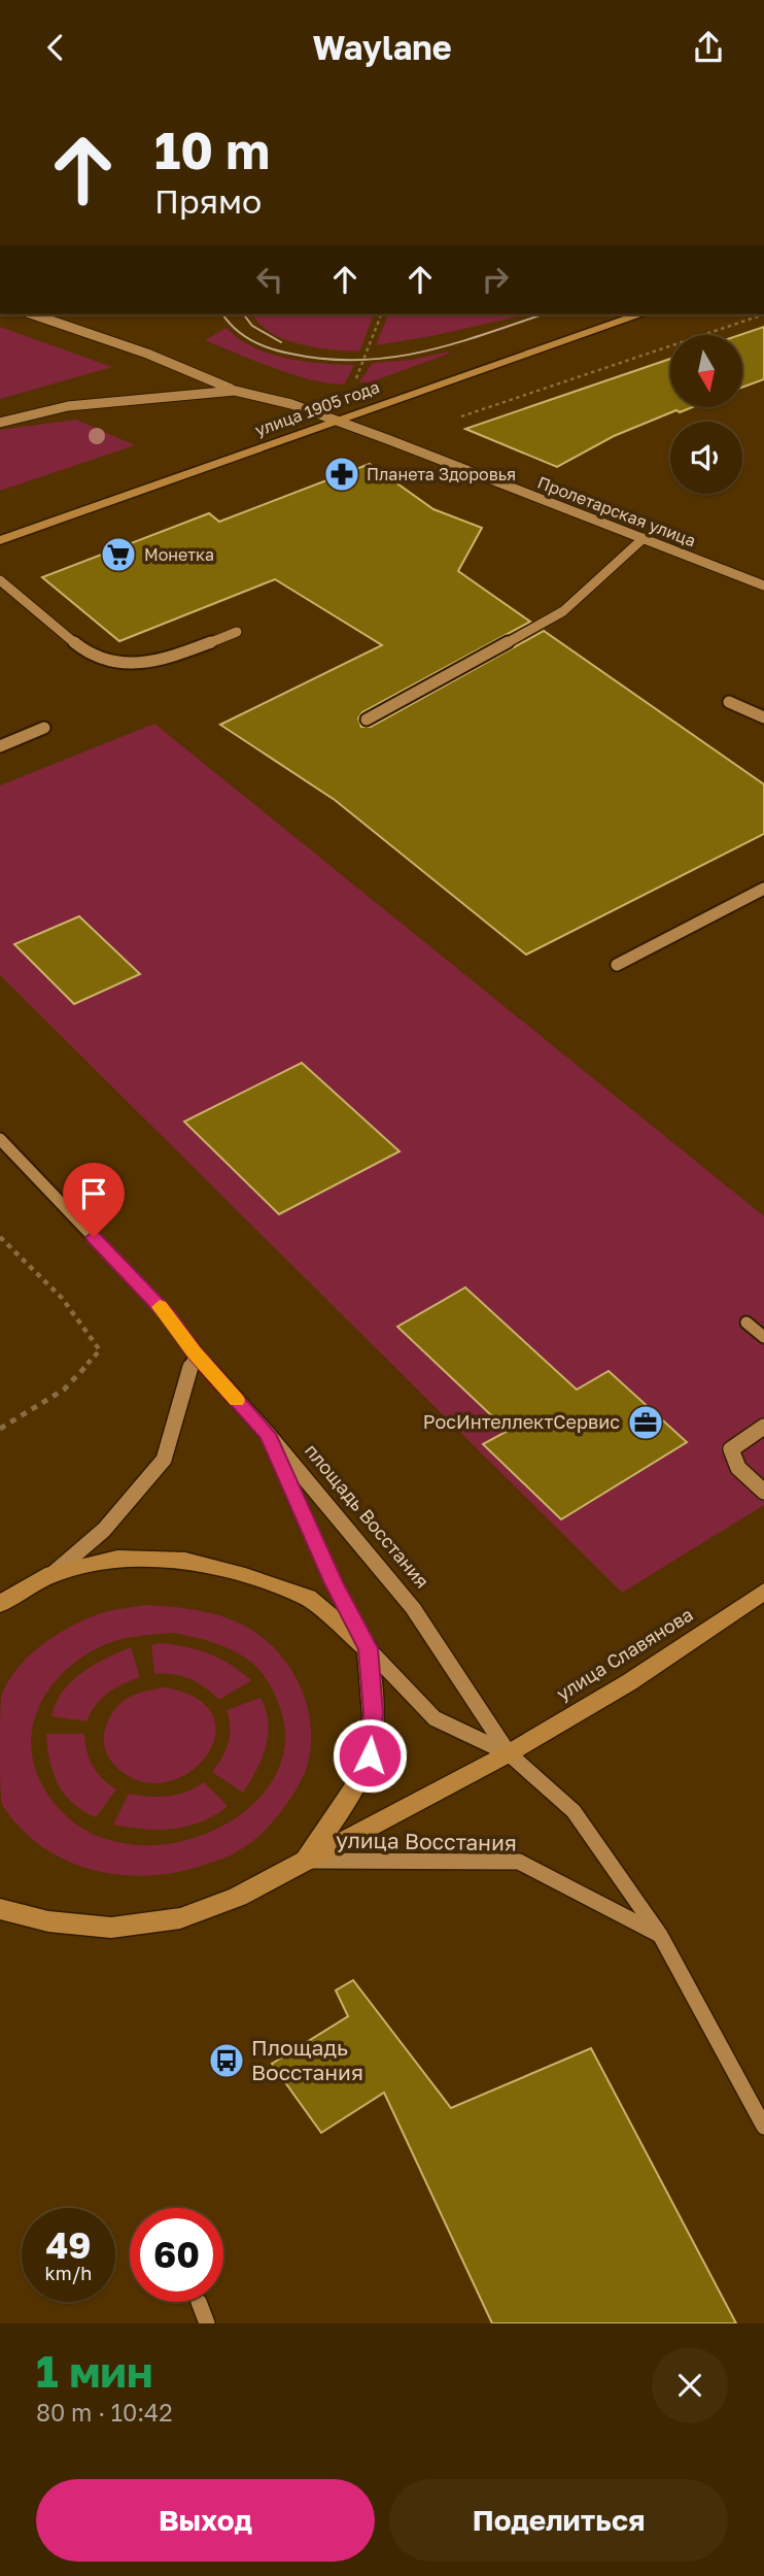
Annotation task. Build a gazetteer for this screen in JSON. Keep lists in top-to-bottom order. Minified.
{"streets":{"main road":["улица 1905 года","улица Славянова"],"street":["Пролетарская улица","площадь Восстания","улица Восстания"]},"crossings":[["улица 1905 года","Пролетарская улица"],["площадь Восстания","улица Славянова"]],"places":{"pharmacy":["Планета Здоровья"],"supermarket":["Монетка"],"office":["РосИнтеллектСервис"],"bus stop":["Площадь Восстания"]},"north":"bottom","page":{"header":"Waylane","turn":["10 m","Прямо"],"speed":"49 km/h","limit":"60","heading":["1 мин","80 m · 10:42"],"buttons":["Выход","Поделиться"]}}
